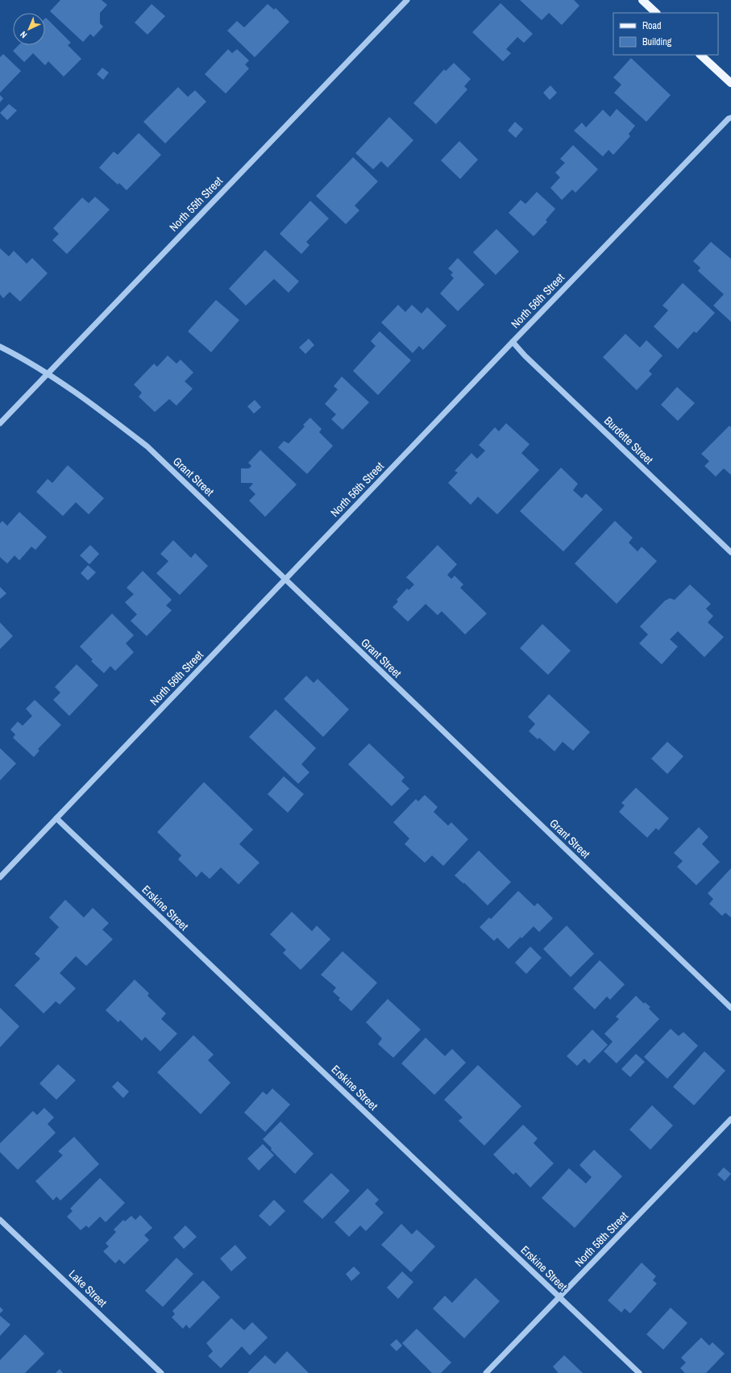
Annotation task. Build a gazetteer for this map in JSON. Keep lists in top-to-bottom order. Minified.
{"streets":{"street":["North 55th Street","North 56th Street","Burdette Street","Grant Street","Erskine Street","North 58th Street","Lake Street"]},"crossings":[["North 55th Street","Grant Street"],["North 56th Street","Burdette Street"],["North 56th Street","Grant Street"],["North 56th Street","Erskine Street"],["Erskine Street","North 58th Street"]],"legend":["Road","Building"],"north":"bottom left"}
